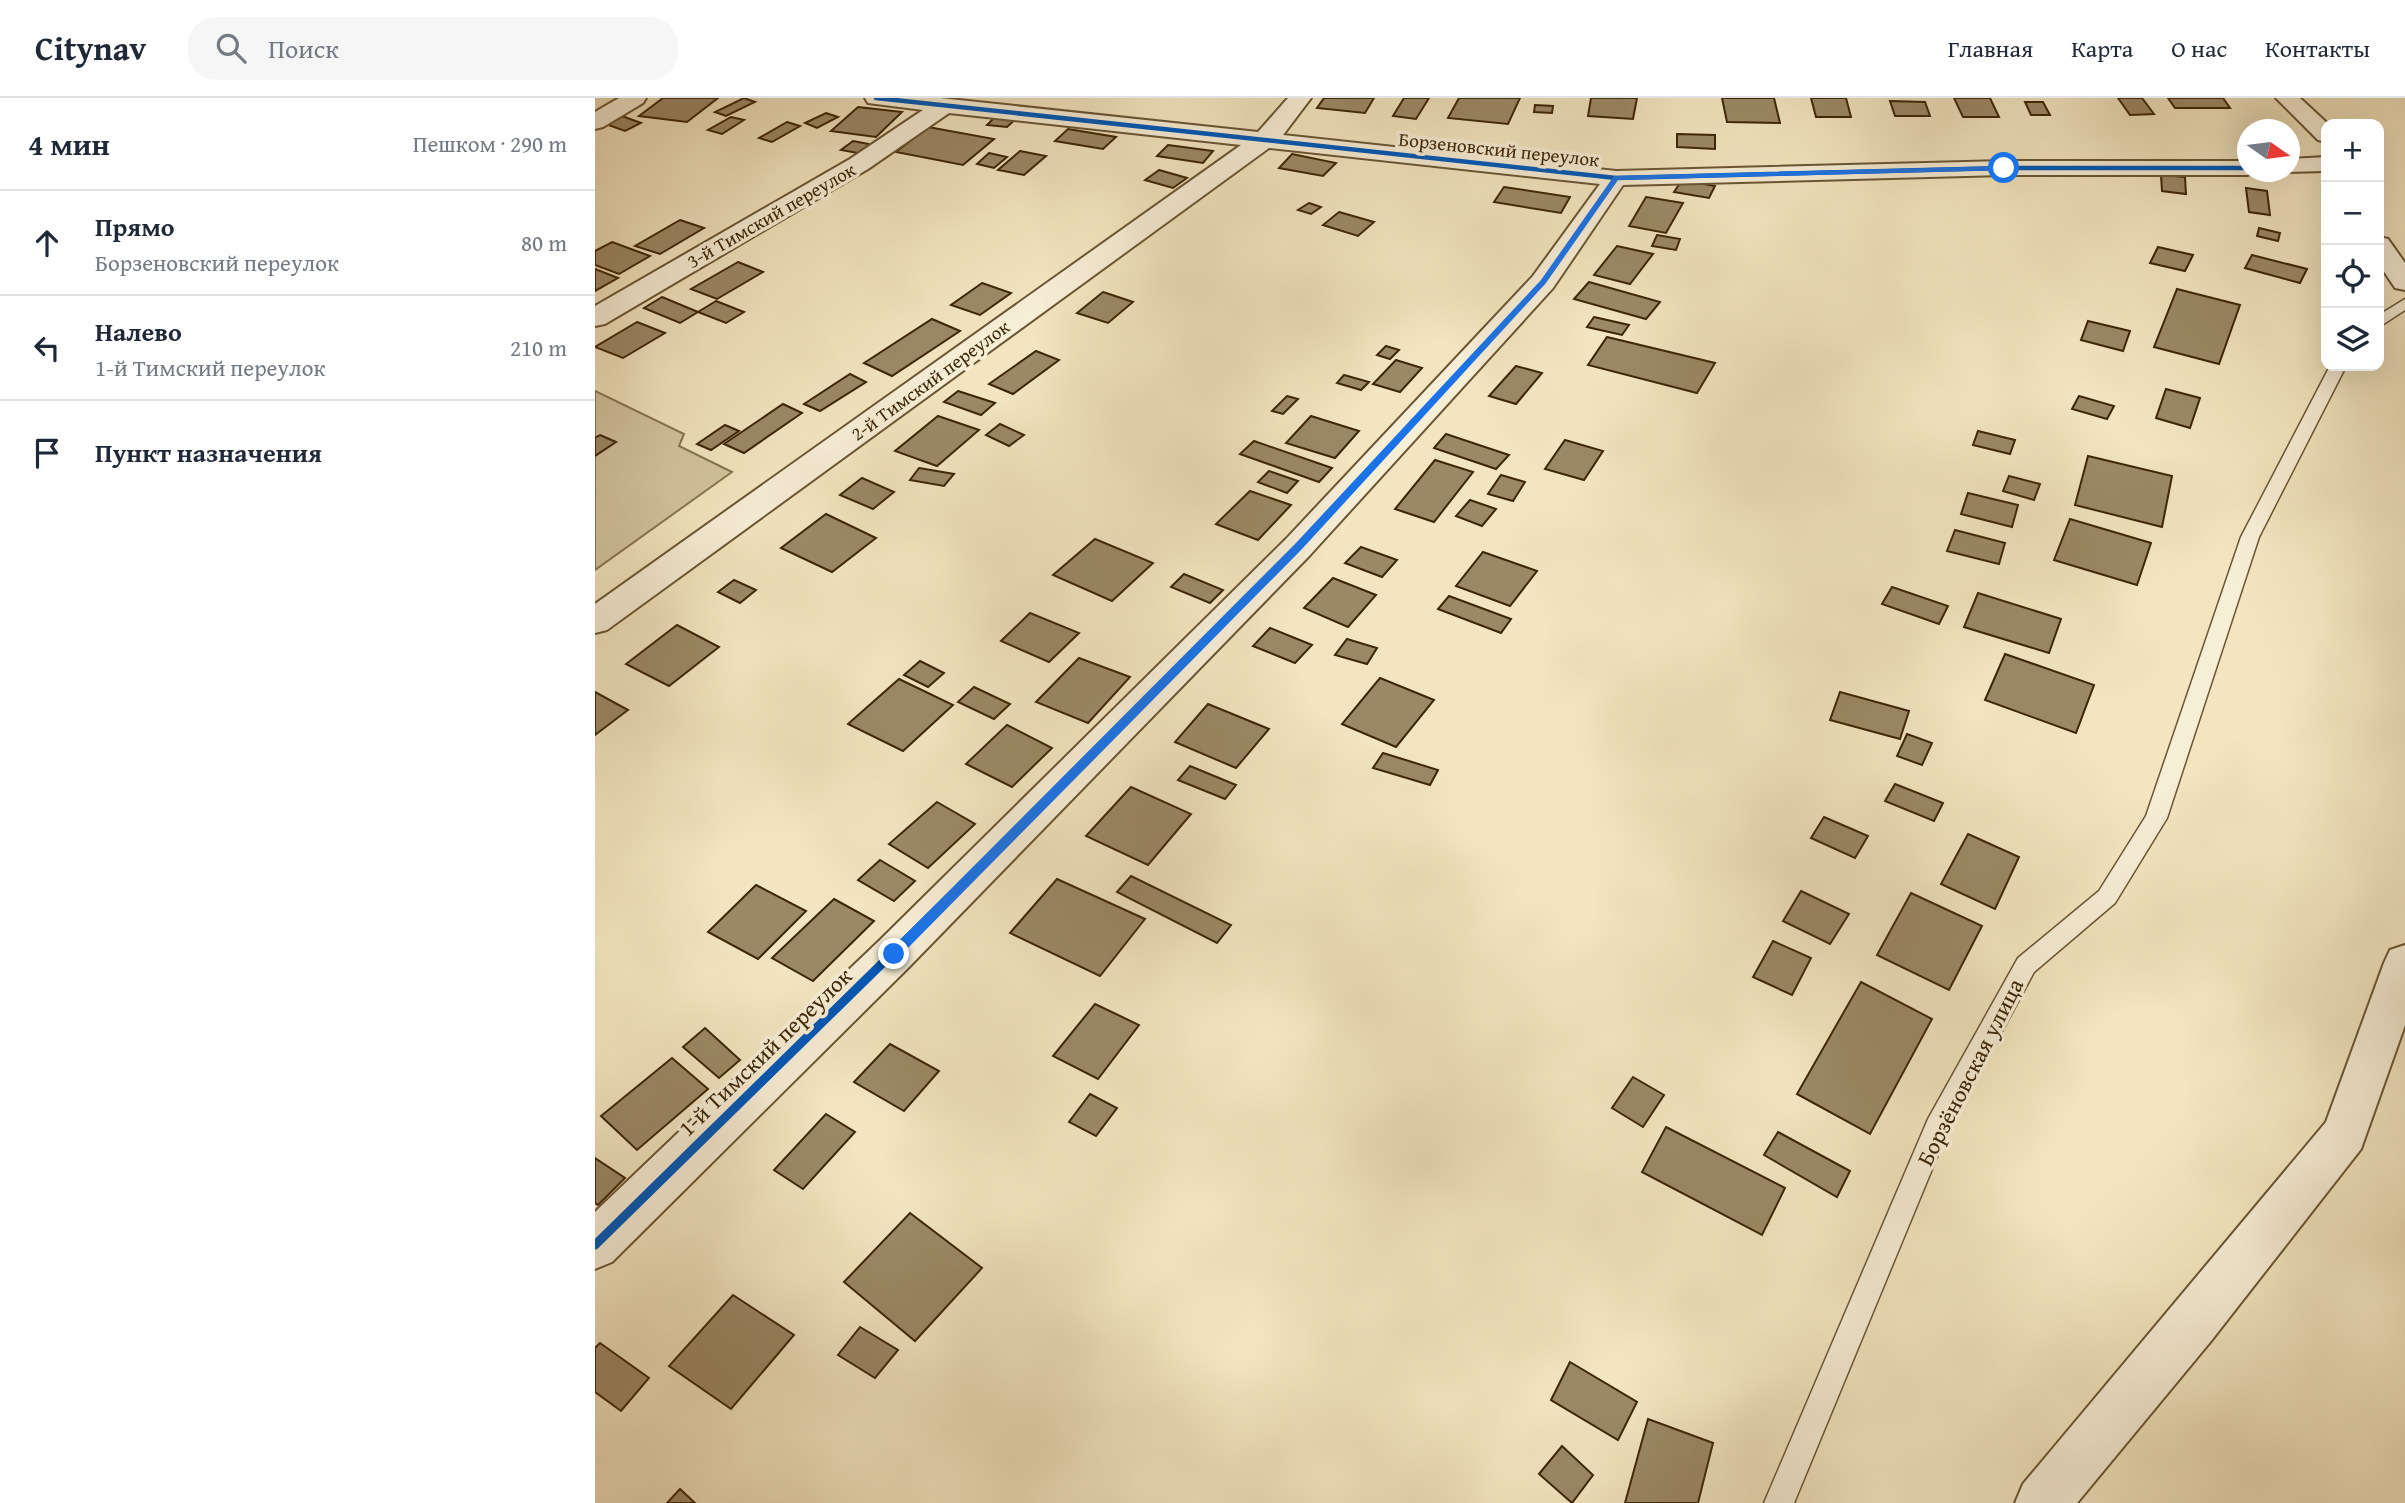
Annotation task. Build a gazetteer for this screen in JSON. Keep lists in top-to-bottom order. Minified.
{"streets":{"street":["Борзеновский переулок","3-й Тимский переулок","2-й Тимский переулок","1-й Тимский переулок"],"lane":["Борзёновская улица"]},"crossings":[["Борзеновский переулок","3-й Тимский переулок"],["Борзеновский переулок","2-й Тимский переулок"],["Борзеновский переулок","1-й Тимский переулок"]],"north":"right","page":{"header":"Citynav","search":"Поиск","nav":["Главная","Карта","О нас","Контакты"],"heading":["4 мин","Пешком · 290 m"],"map_buttons":["+","−"],"list":[["Прямо","Борзеновский переулок","80 m"],["Налево","1-й Тимский переулок","210 m"],"Пункт назначения"]}}
